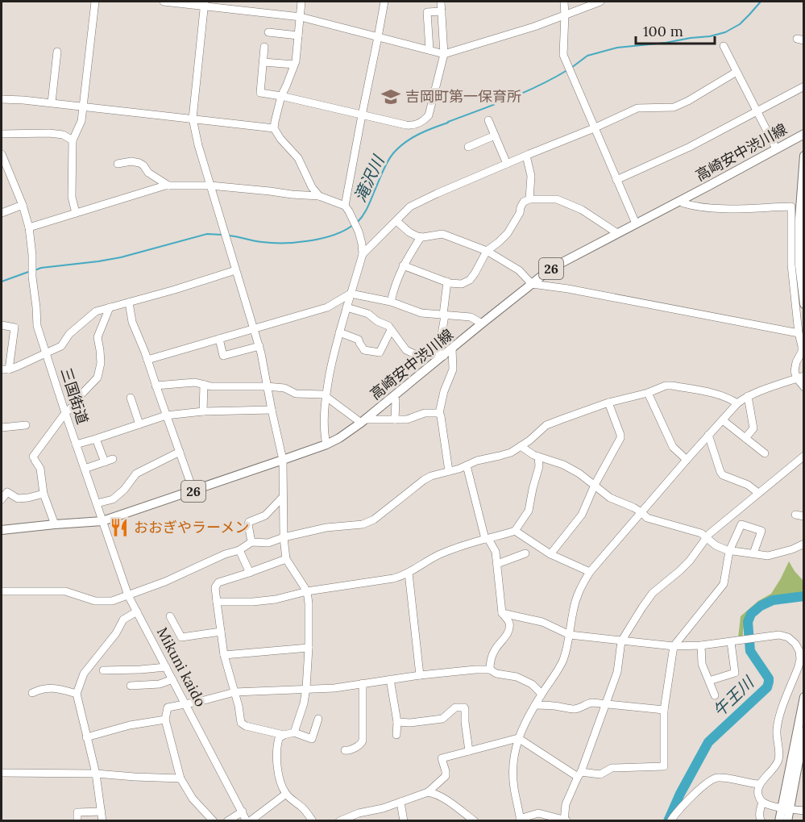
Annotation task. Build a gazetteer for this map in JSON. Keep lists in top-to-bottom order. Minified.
{"streets":{"main road":["高崎安中渋川線","26"],"street":["三国街道","Mikuni kaido"]},"crossings":[["高崎安中渋川線","三国街道"],["高崎安中渋川線","Mikuni kaido"],["三国街道","Mikuni kaido"]],"water":["滝沢川","午王川"],"places":{"school or university":["吉岡町第一保育所"],"restaurant":["おおぎやラーメン"]},"scale_bar":"100 m"}
